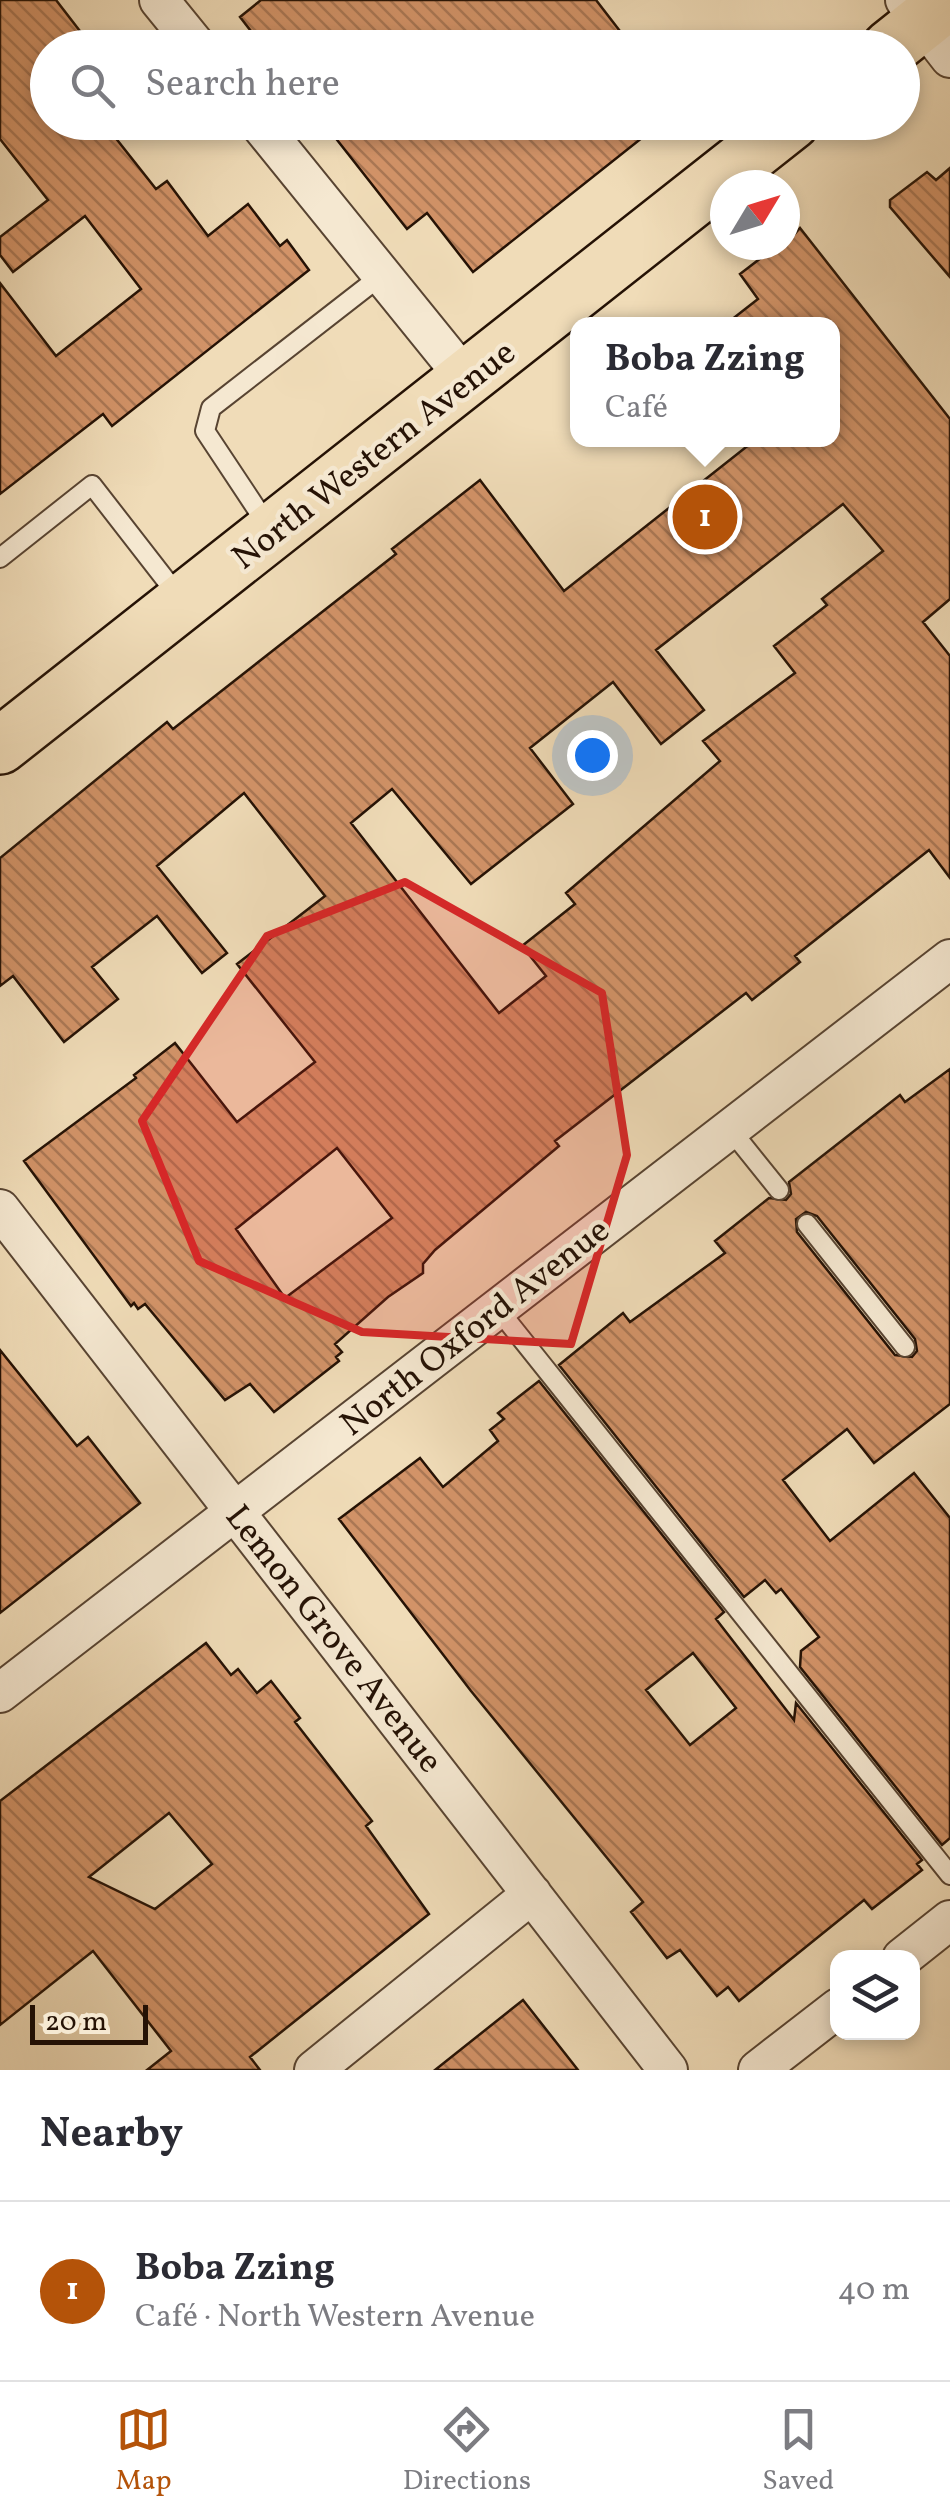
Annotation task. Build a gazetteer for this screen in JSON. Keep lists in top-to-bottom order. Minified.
{"streets":{"main road":["North Western Avenue"],"street":["North Oxford Avenue","Lemon Grove Avenue"]},"crossings":[["North Oxford Avenue","Lemon Grove Avenue"]],"scale_bar":"20 m","north":"top right","page":{"search":"Search here","popup":["Boba Zzing","Café"],"pins":"1","scale":"20 m","heading":"Nearby","list":[{"mark":"1","name":"Boba Zzing","note":"Café · North Western Avenue","value":"40 m"}],"nav":["Map","Directions","Saved"]}}
